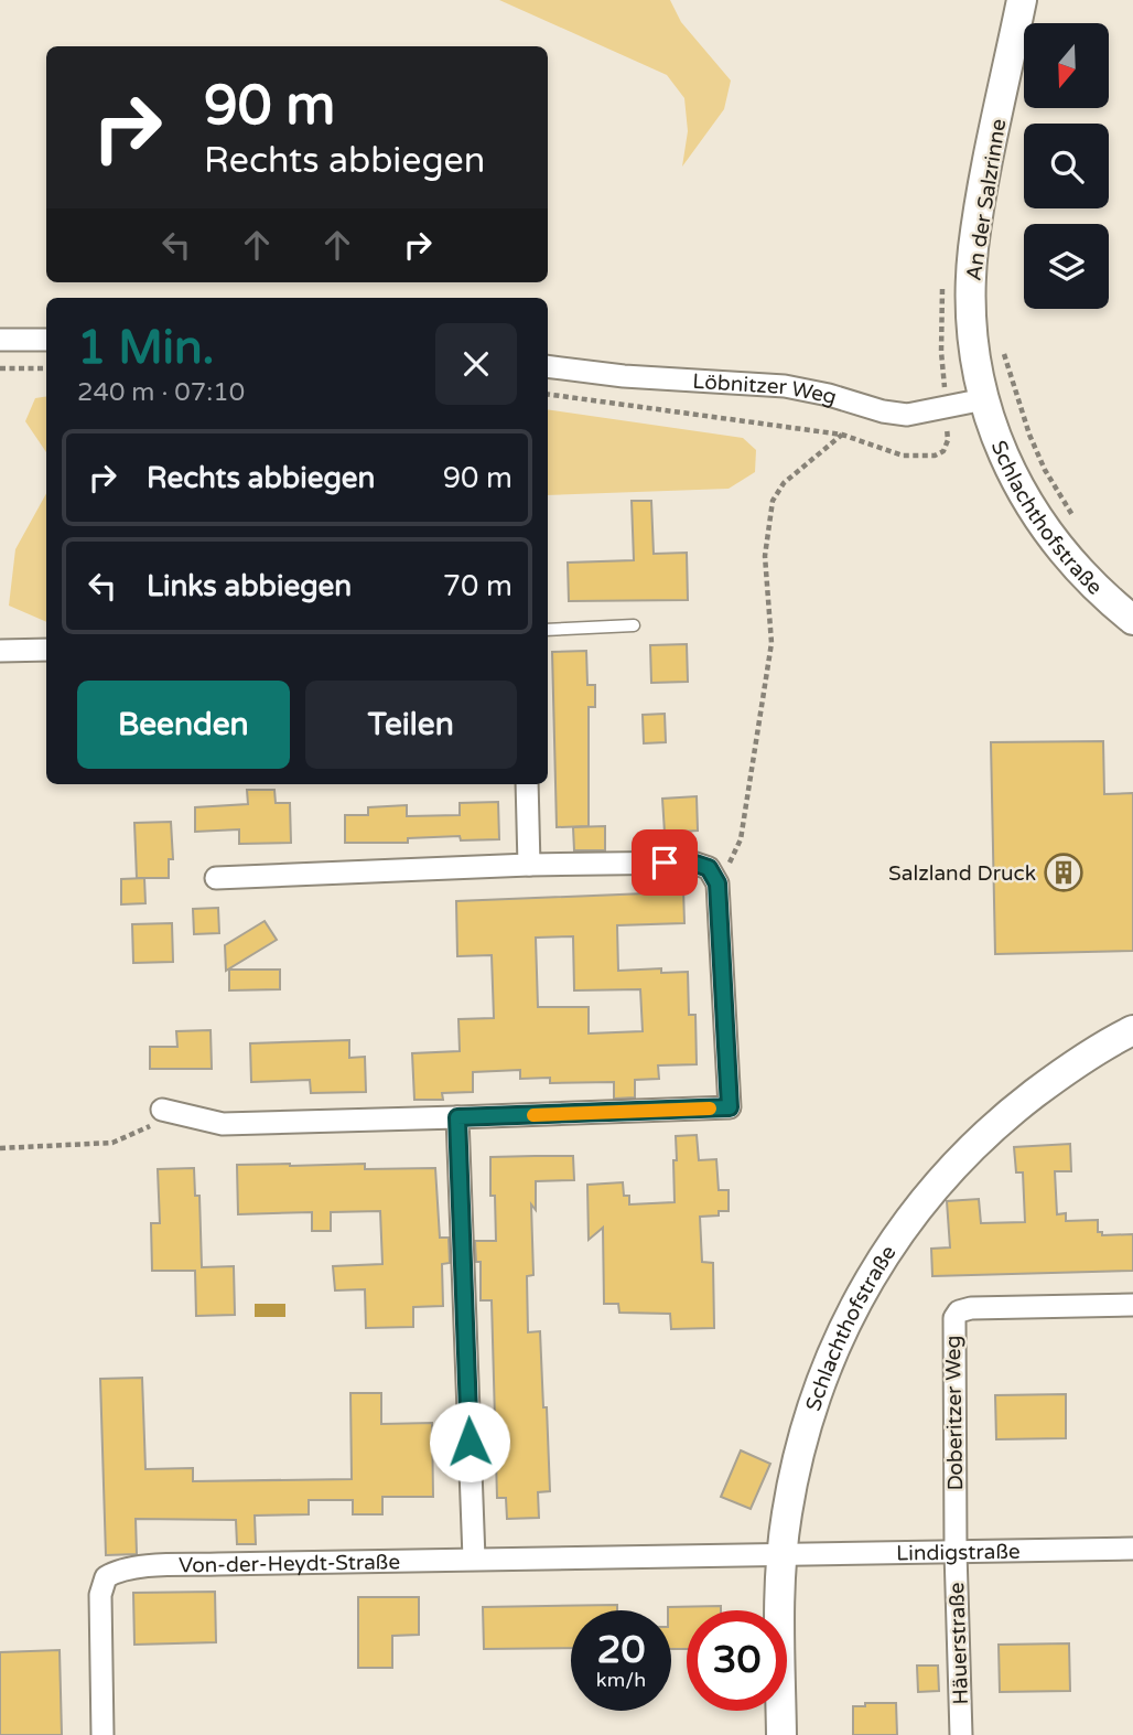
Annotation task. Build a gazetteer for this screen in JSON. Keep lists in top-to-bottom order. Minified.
{"streets":{"street":["An der Salzrinne","Löbnitzer Weg","Schlachthofstraße","Doberitzer Weg","Lindigstraße","Von-der-Heydt-Straße","Häuerstraße"]},"crossings":[["An der Salzrinne","Löbnitzer Weg"],["An der Salzrinne","Schlachthofstraße"],["Löbnitzer Weg","Schlachthofstraße"],["Schlachthofstraße","Lindigstraße"],["Schlachthofstraße","Von-der-Heydt-Straße"],["Doberitzer Weg","Lindigstraße"],["Doberitzer Weg","Häuerstraße"],["Lindigstraße","Von-der-Heydt-Straße"],["Lindigstraße","Häuerstraße"]],"places":{"building":["Salzland Druck"]},"north":"bottom","page":{"turn":["90 m","Rechts abbiegen"],"heading":["1 Min.","240 m · 07:10"],"list":[{"name":"Rechts abbiegen","value":"90 m"},{"name":"Links abbiegen","value":"70 m"}],"buttons":["Beenden","Teilen"],"speed":"20 km/h","limit":"30"}}
